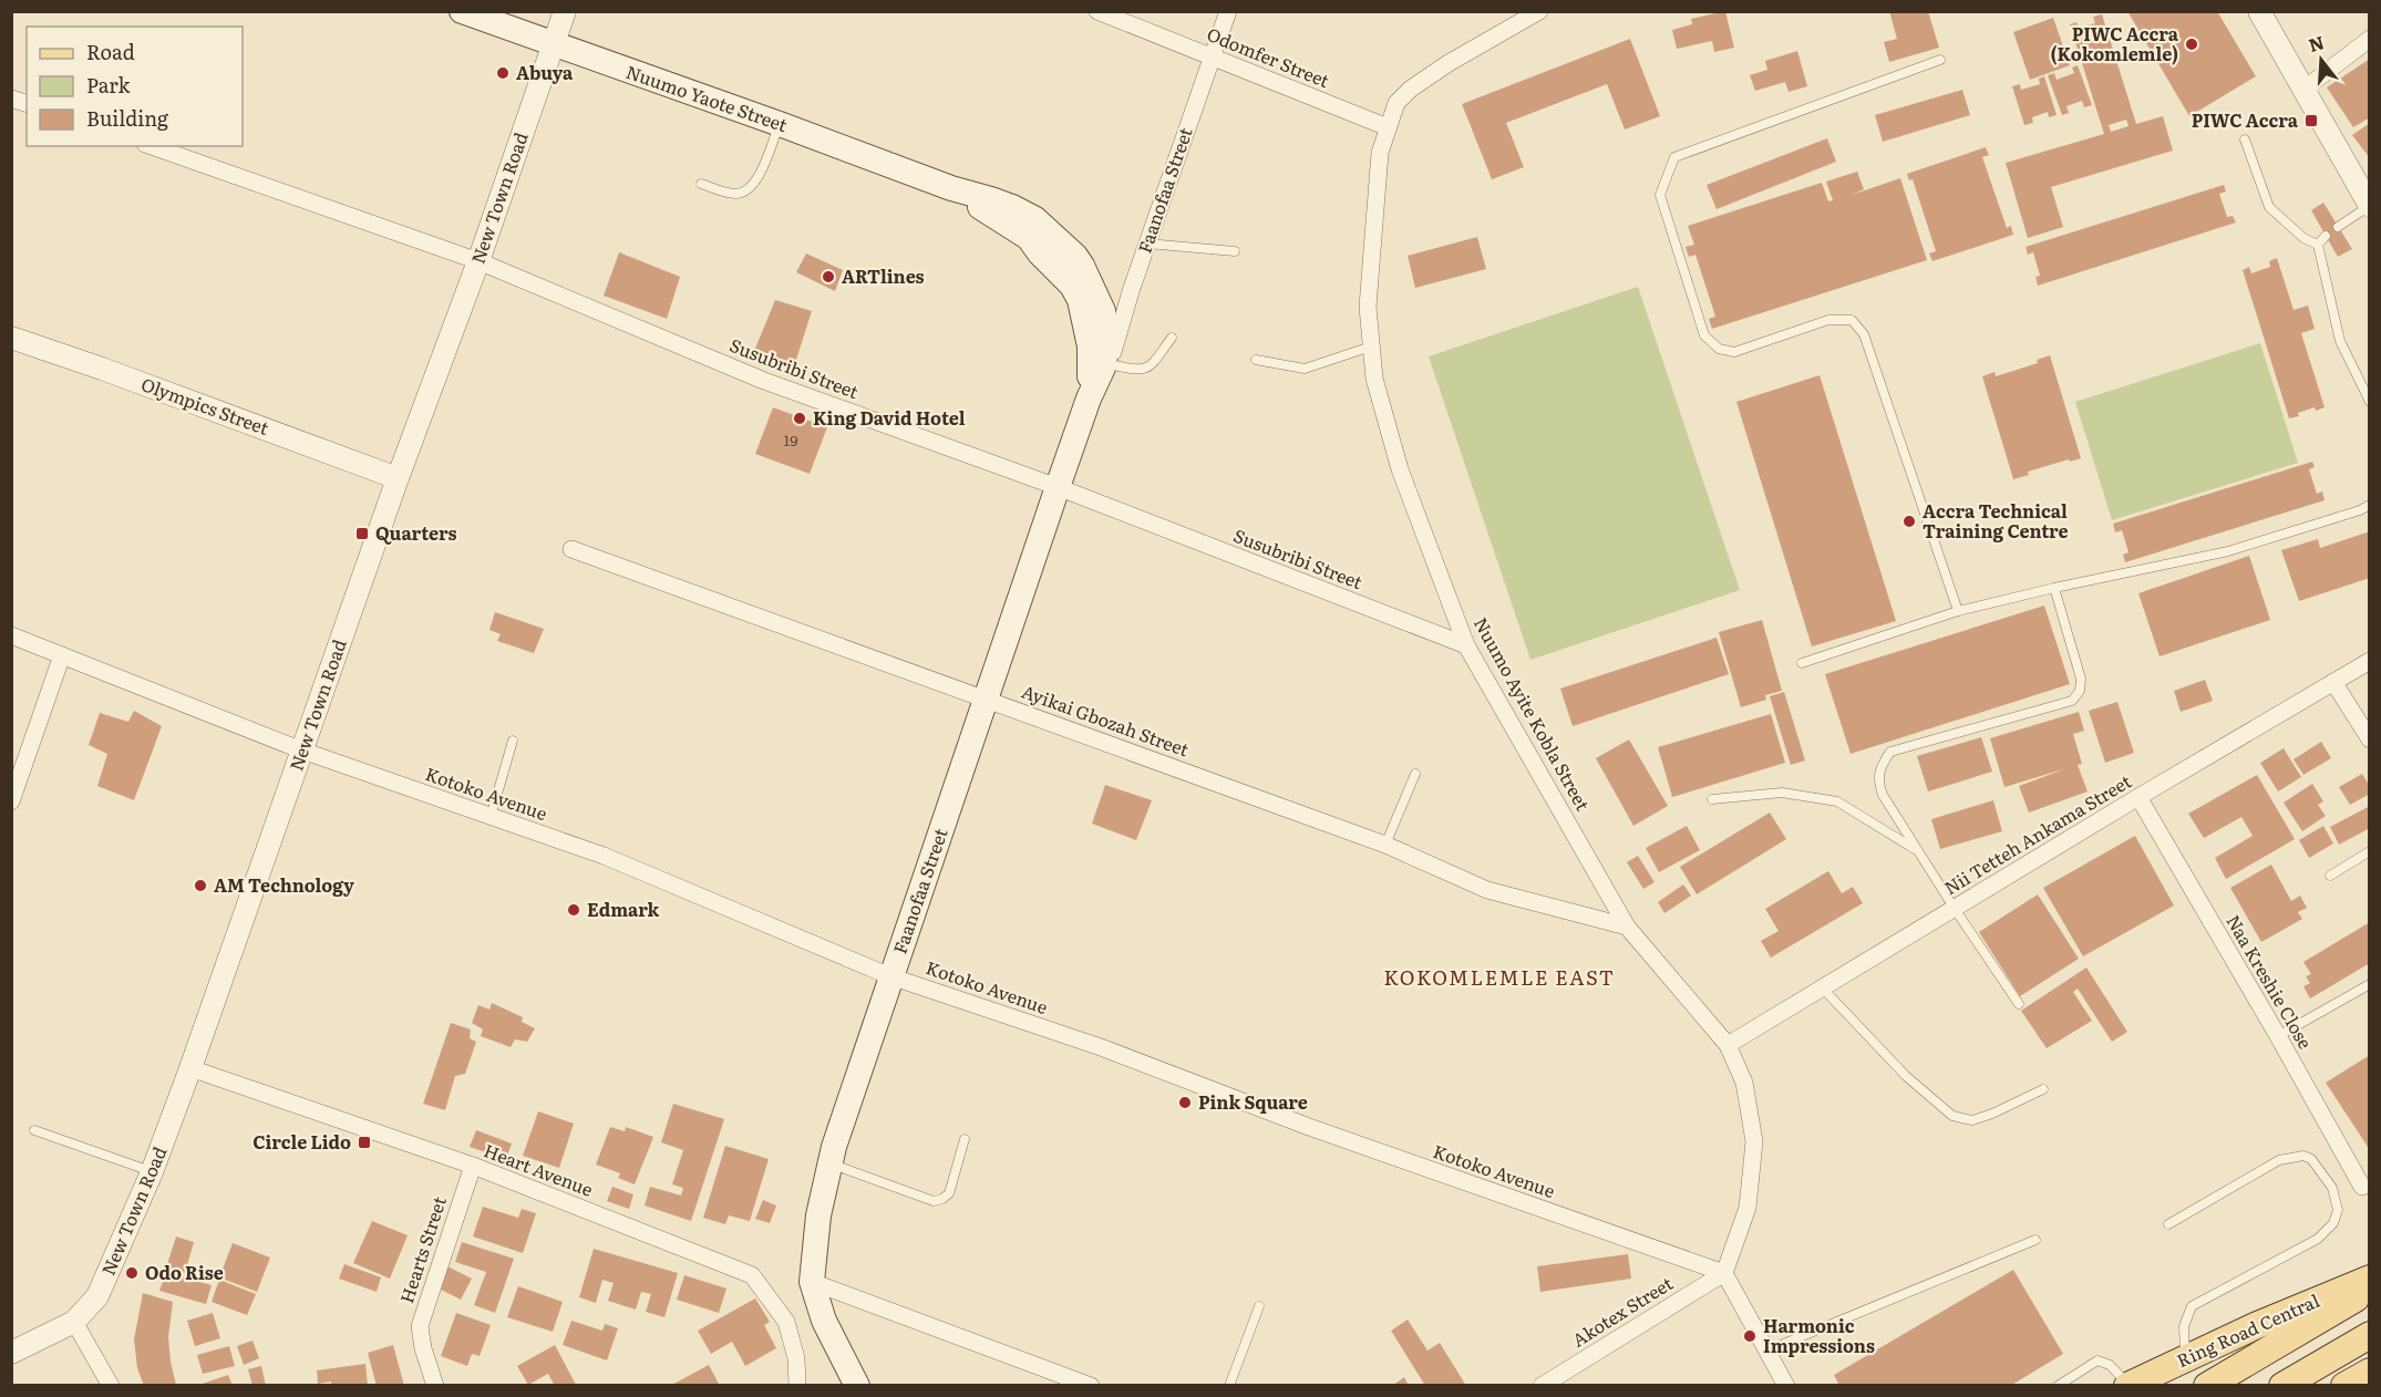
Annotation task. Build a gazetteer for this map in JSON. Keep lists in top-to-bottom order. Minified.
{"streets":{"main road":["Nuumo Yaote Street","Faanofaa Street","Ring Road Central"],"street":["Odomfer Street","New Town Road","Susubribi Street","Olympics Street","Nuumo Ayite Kobla Street","Ayikai Gbozah Street","Kotoko Avenue","Nii Tetteh Ankama Street","Naa Kreshie Close","Heart Avenue","Hearts Street","Akotex Street"]},"crossings":[["Odomfer Street","Faanofaa Street"],["Odomfer Street","Nuumo Ayite Kobla Street"],["Nuumo Yaote Street","Faanofaa Street"],["Nuumo Yaote Street","New Town Road"],["Faanofaa Street","Susubribi Street"],["Faanofaa Street","Ayikai Gbozah Street"],["Faanofaa Street","Kotoko Avenue"],["New Town Road","Susubribi Street"],["New Town Road","Olympics Street"],["New Town Road","Kotoko Avenue"],["New Town Road","Heart Avenue"],["Susubribi Street","Nuumo Ayite Kobla Street"],["Nuumo Ayite Kobla Street","Ayikai Gbozah Street"],["Nuumo Ayite Kobla Street","Kotoko Avenue"],["Nuumo Ayite Kobla Street","Nii Tetteh Ankama Street"],["Nuumo Ayite Kobla Street","Akotex Street"],["Kotoko Avenue","Akotex Street"],["Nii Tetteh Ankama Street","Naa Kreshie Close"],["Heart Avenue","Hearts Street"]],"districts":["KOKOMLEMLE EAST"],"places":{"other":["PIWC Accra (Kokomlemle)","Abuya","ARTlines","King David Hotel","Accra Technical Training Centre","AM Technology","Edmark","Pink Square","Odo Rise","Harmonic Impressions"],"transit":["PIWC Accra","Quarters","Circle Lido"]},"house_numbers":["19"],"legend":["Road","Park","Building"],"north":"top"}
